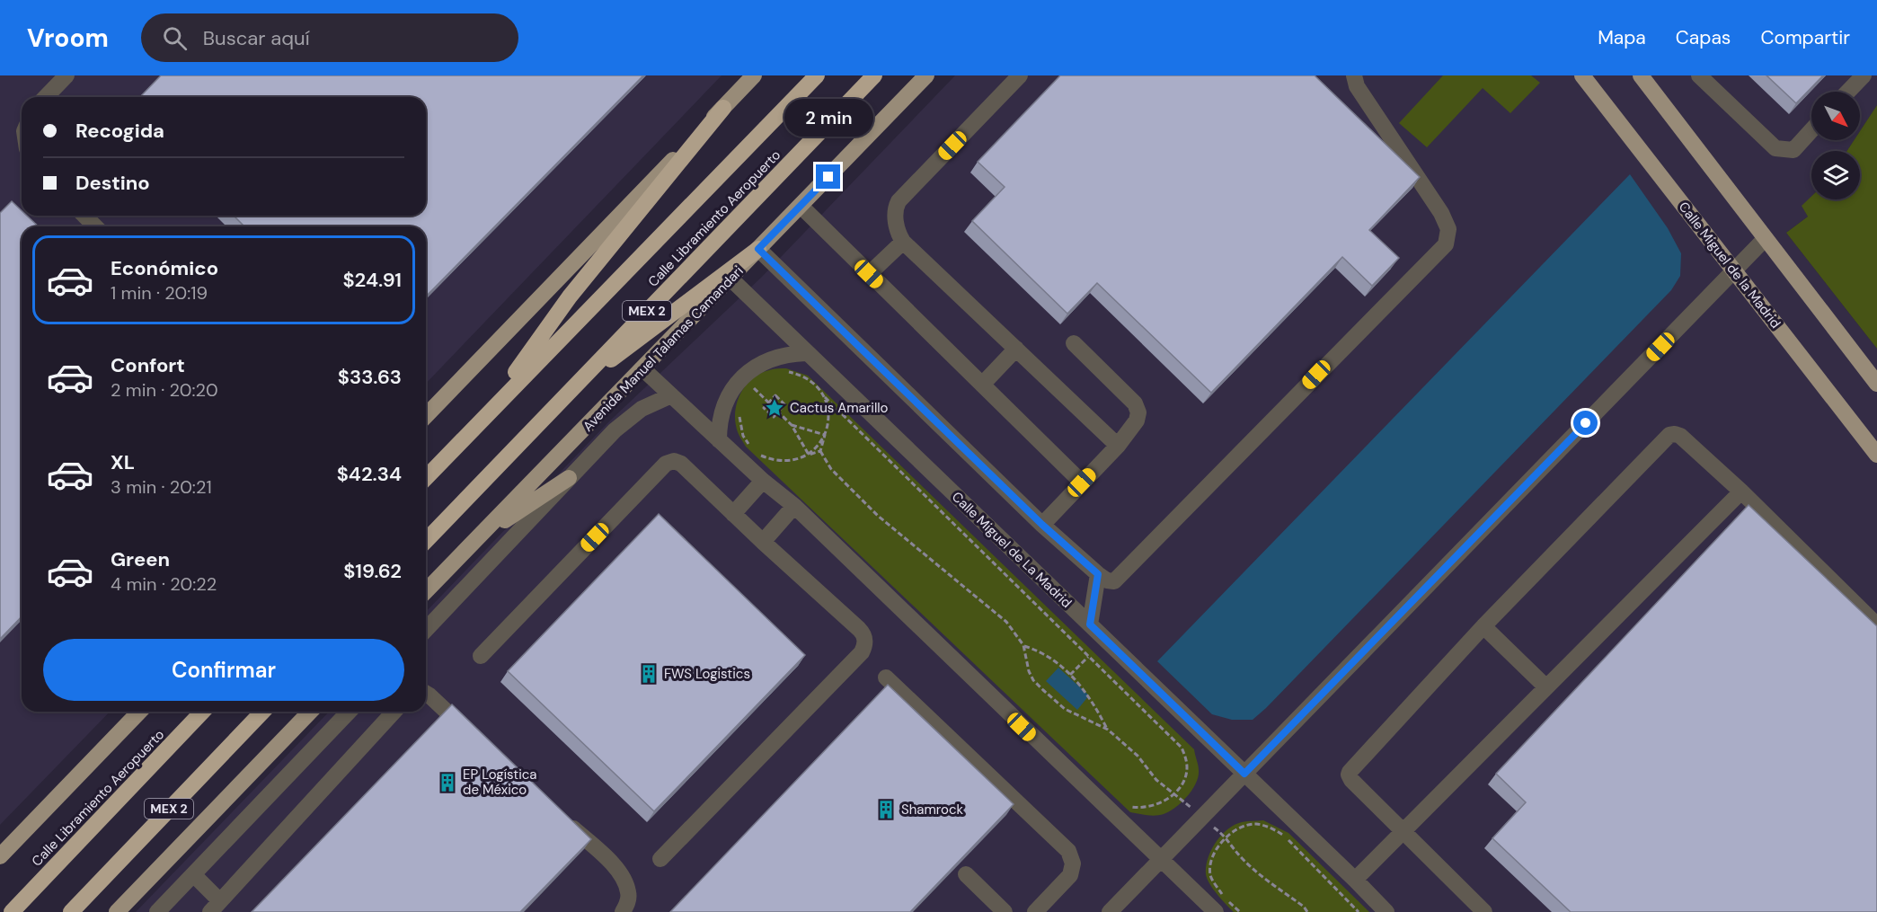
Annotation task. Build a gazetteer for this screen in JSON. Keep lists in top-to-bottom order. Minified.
{"streets":{"highway":["Calle Libramiento Aeropuerto","MEX 2"],"main road":["Calle Miguel de la Madrid","Avenida Manuel Talamas Camandari"],"street":["Calle Miguel de La Madrid"]},"crossings":[["Avenida Manuel Talamas Camandari","Calle Miguel de La Madrid"]],"places":{"place":["Cactus Amarillo"],"building":["FWS Logistics","EP Logística de México","Shamrock"]},"north":"bottom right","page":{"header":"Vroom","search":"Buscar aquí","nav":["Mapa","Capas","Compartir"],"banner":["Recogida","Destino"],"bubble":"2 min","list":[{"name":"Económico","note":"1 min · 20:19","value":"$24.91"},{"name":"Confort","note":"2 min · 20:20","value":"$33.63"},{"name":"XL","note":"3 min · 20:21","value":"$42.34"},{"name":"Green","note":"4 min · 20:22","value":"$19.62"}],"buttons":"Confirmar"}}
